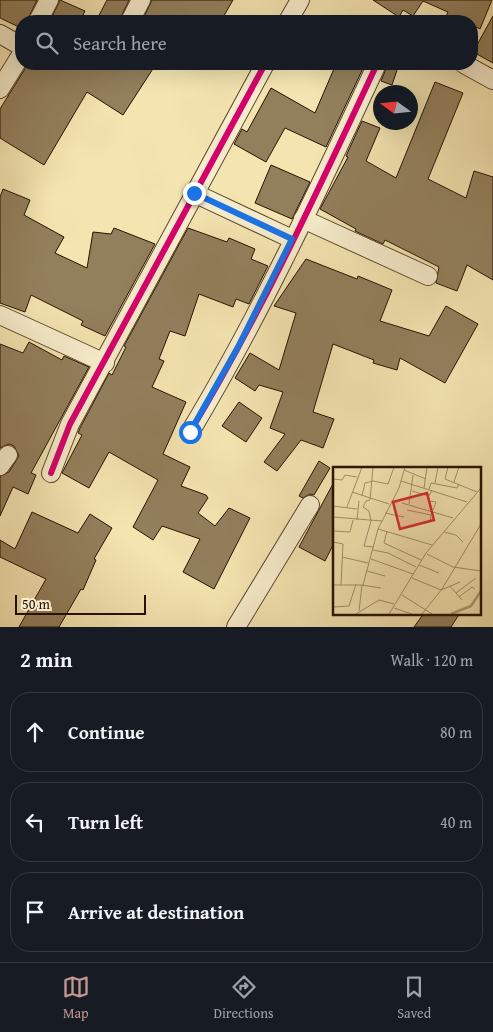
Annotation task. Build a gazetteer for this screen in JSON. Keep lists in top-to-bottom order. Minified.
{"scale_bar":"50 m","north":"left","page":{"search":"Search here","scale":"50 m","heading":["2 min","Walk · 120 m"],"list":[["Continue","80 m"],["Turn left","40 m"],"Arrive at destination"],"nav":["Map","Directions","Saved"]}}
